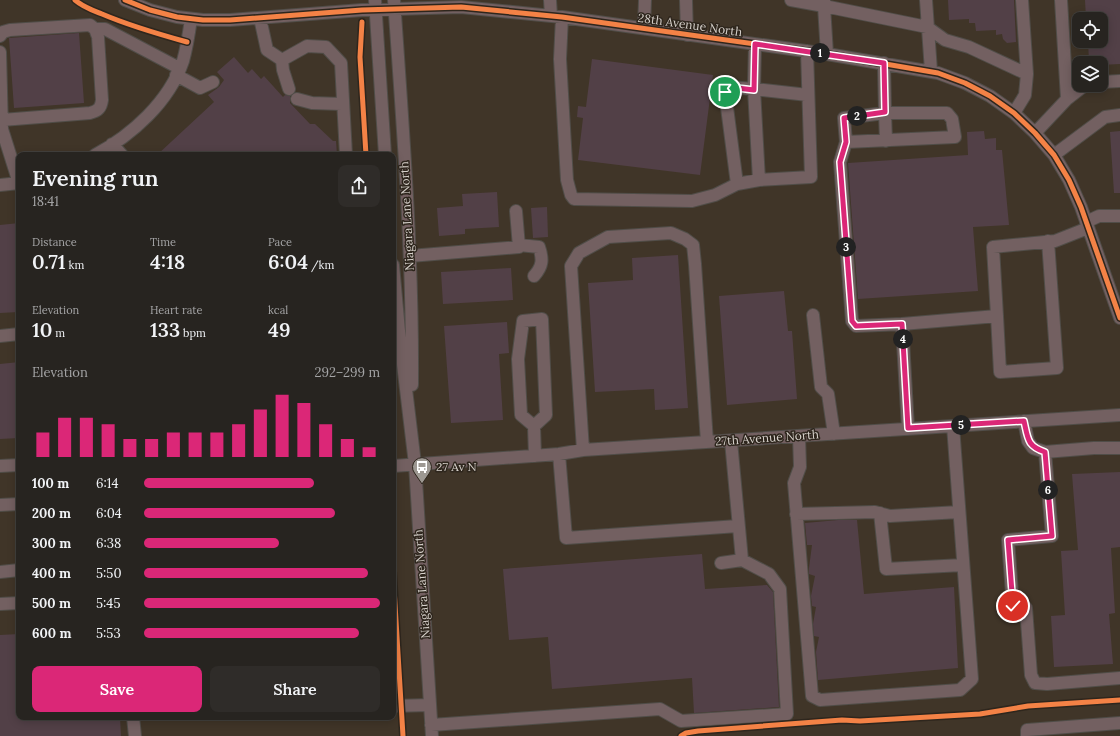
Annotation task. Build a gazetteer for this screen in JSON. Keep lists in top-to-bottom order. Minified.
{"streets":{"street":["28th Avenue North","Niagara Lane North","27th Avenue North"]},"crossings":[["28th Avenue North","Niagara Lane North"],["Niagara Lane North","27th Avenue North"]],"places":{"bus stop":["27 Av N"]},"page":{"pins":["1","2","3","4","5","6"],"heading":["Evening run","18:41"],"stats":[["Distance","0.71 km"],["Time","4:18"],["Pace","6:04 /km"],["Elevation","10 m"],["Heart rate","133 bpm"],["kcal","49"]],"chart":["Elevation","292–299 m"],"list":[{"name":"100 m","note":"6:14"},{"name":"200 m","note":"6:04"},{"name":"300 m","note":"6:38"},{"name":"400 m","note":"5:50"},{"name":"500 m","note":"5:45"},{"name":"600 m","note":"5:53"}],"buttons":["Save","Share"]}}
